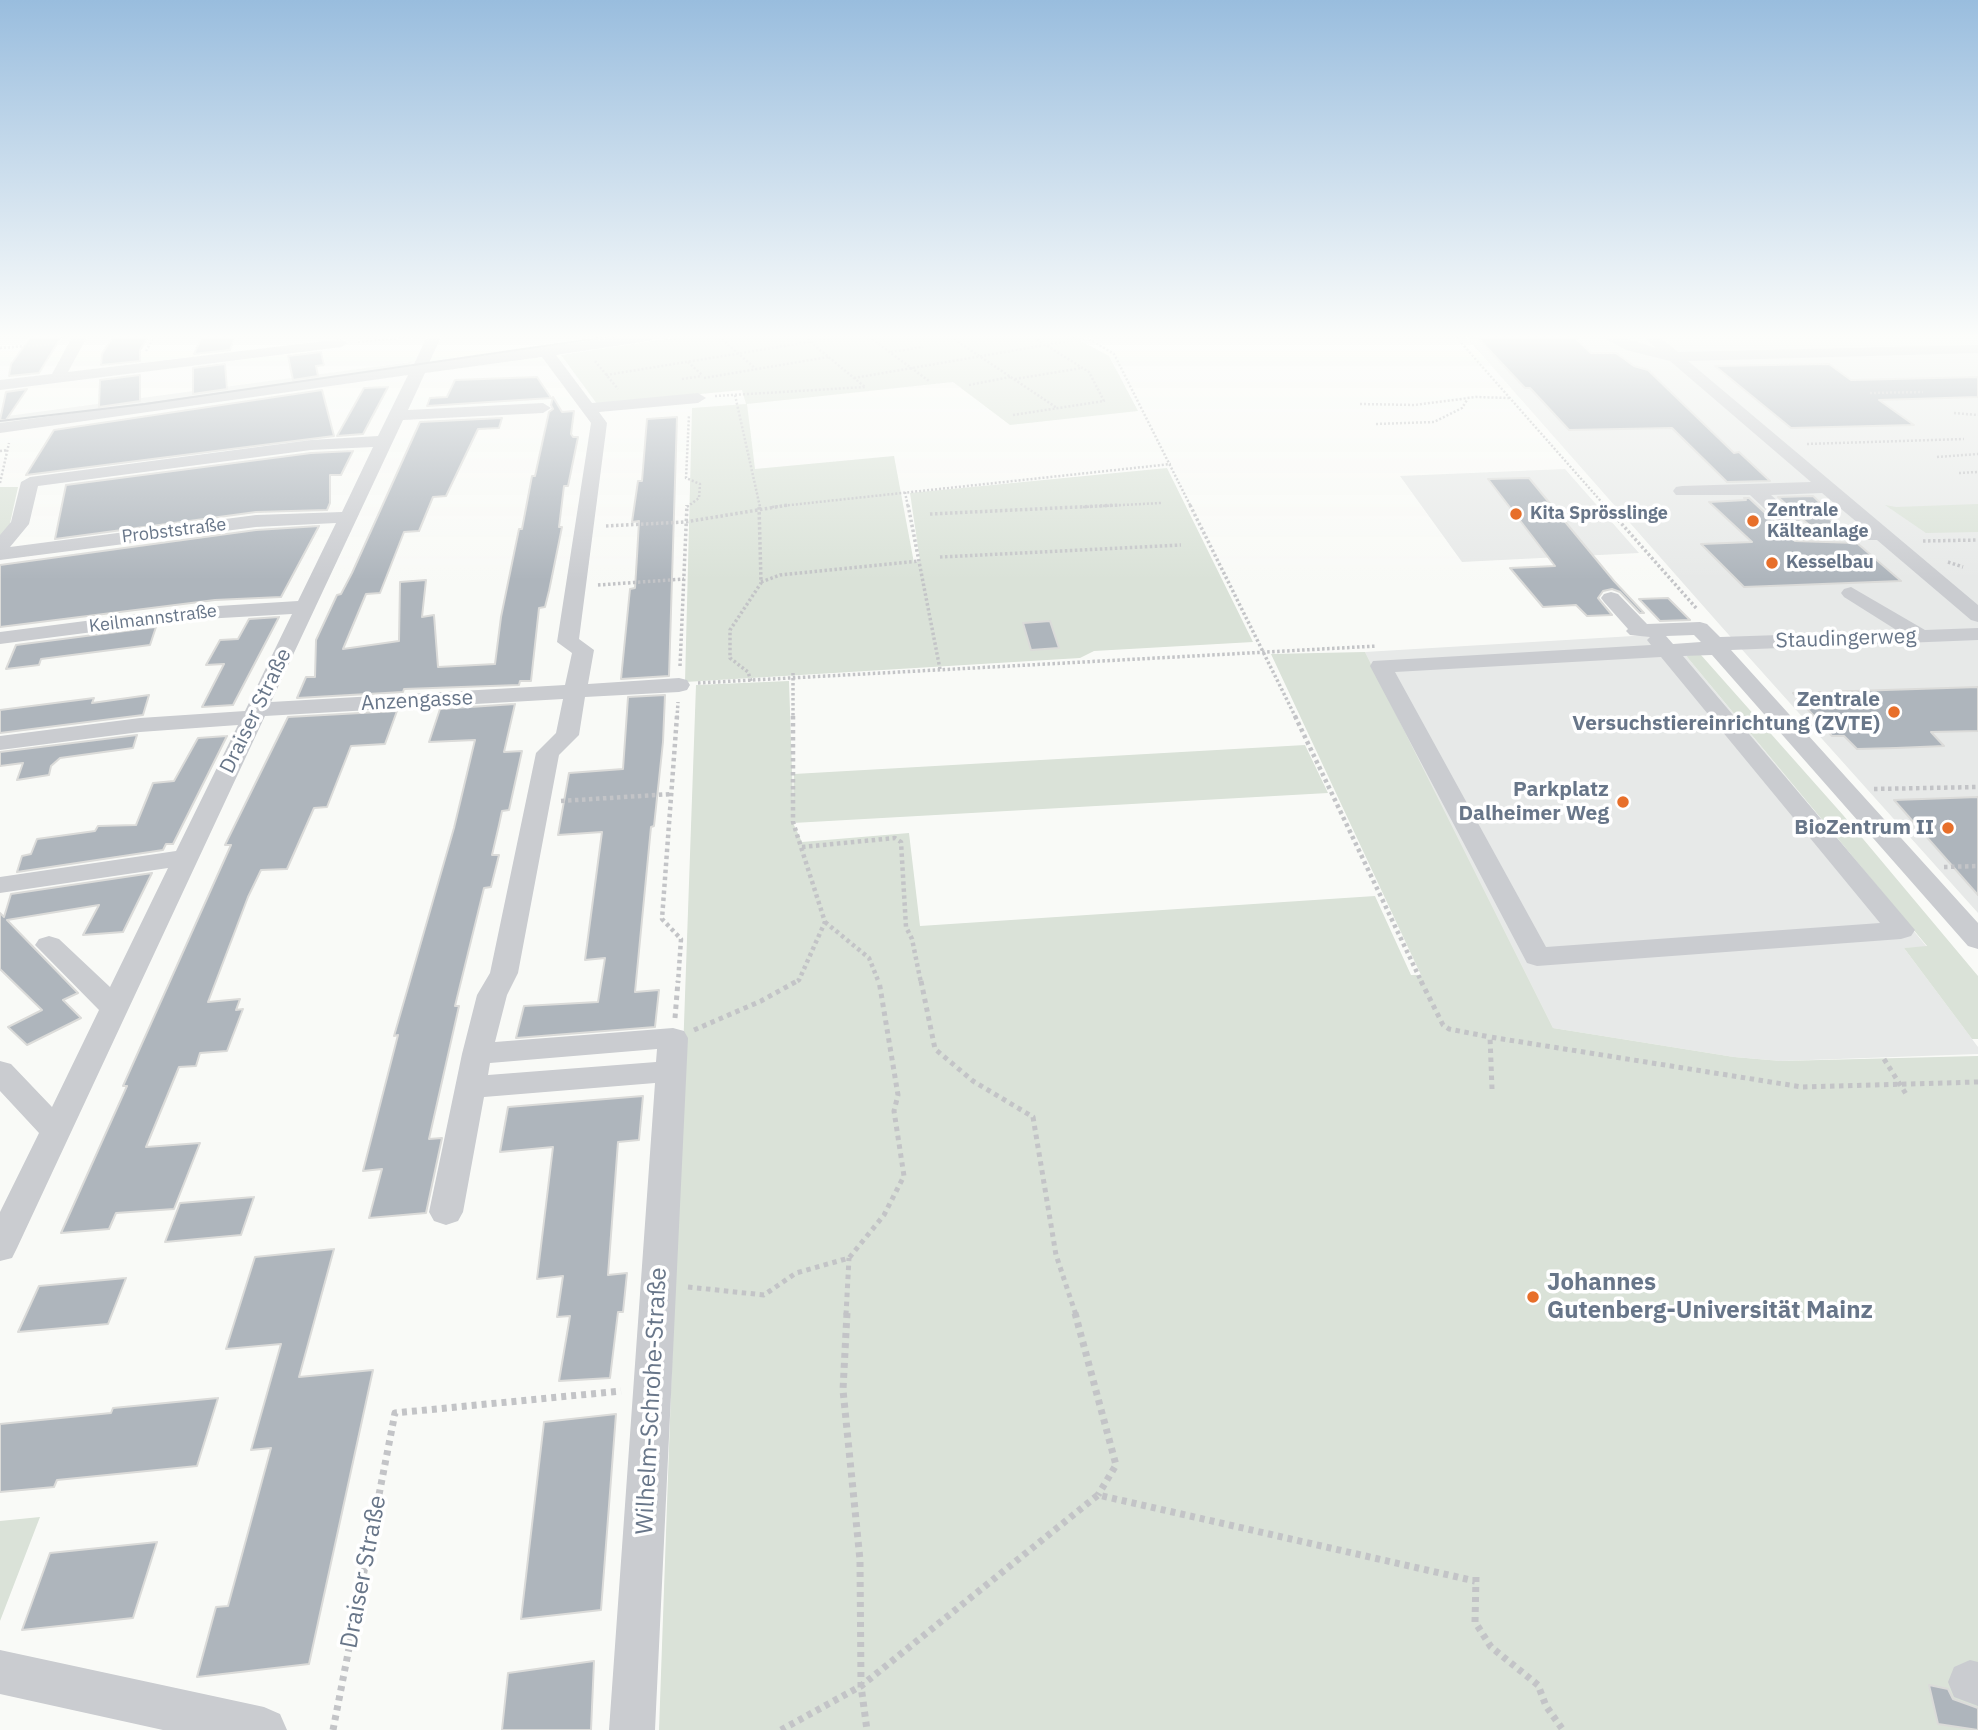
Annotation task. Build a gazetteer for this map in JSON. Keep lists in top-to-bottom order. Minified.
{"streets":{"street":["Probststraße","Keilmannstraße","Staudingerweg","Anzengasse","Draiser Straße","Wilhelm-Schrohe-Straße"]},"crossings":[["Probststraße","Draiser Straße"],["Keilmannstraße","Draiser Straße"],["Anzengasse","Draiser Straße"],["Draiser Straße","Wilhelm-Schrohe-Straße"]],"places":["Kita Sprösslinge","Zentrale Kälteanlage","Kesselbau","Zentrale Versuchstiereinrichtung (ZVTE)","Parkplatz Dalheimer Weg","BioZentrum II","Johannes Gutenberg-Universität Mainz"]}
